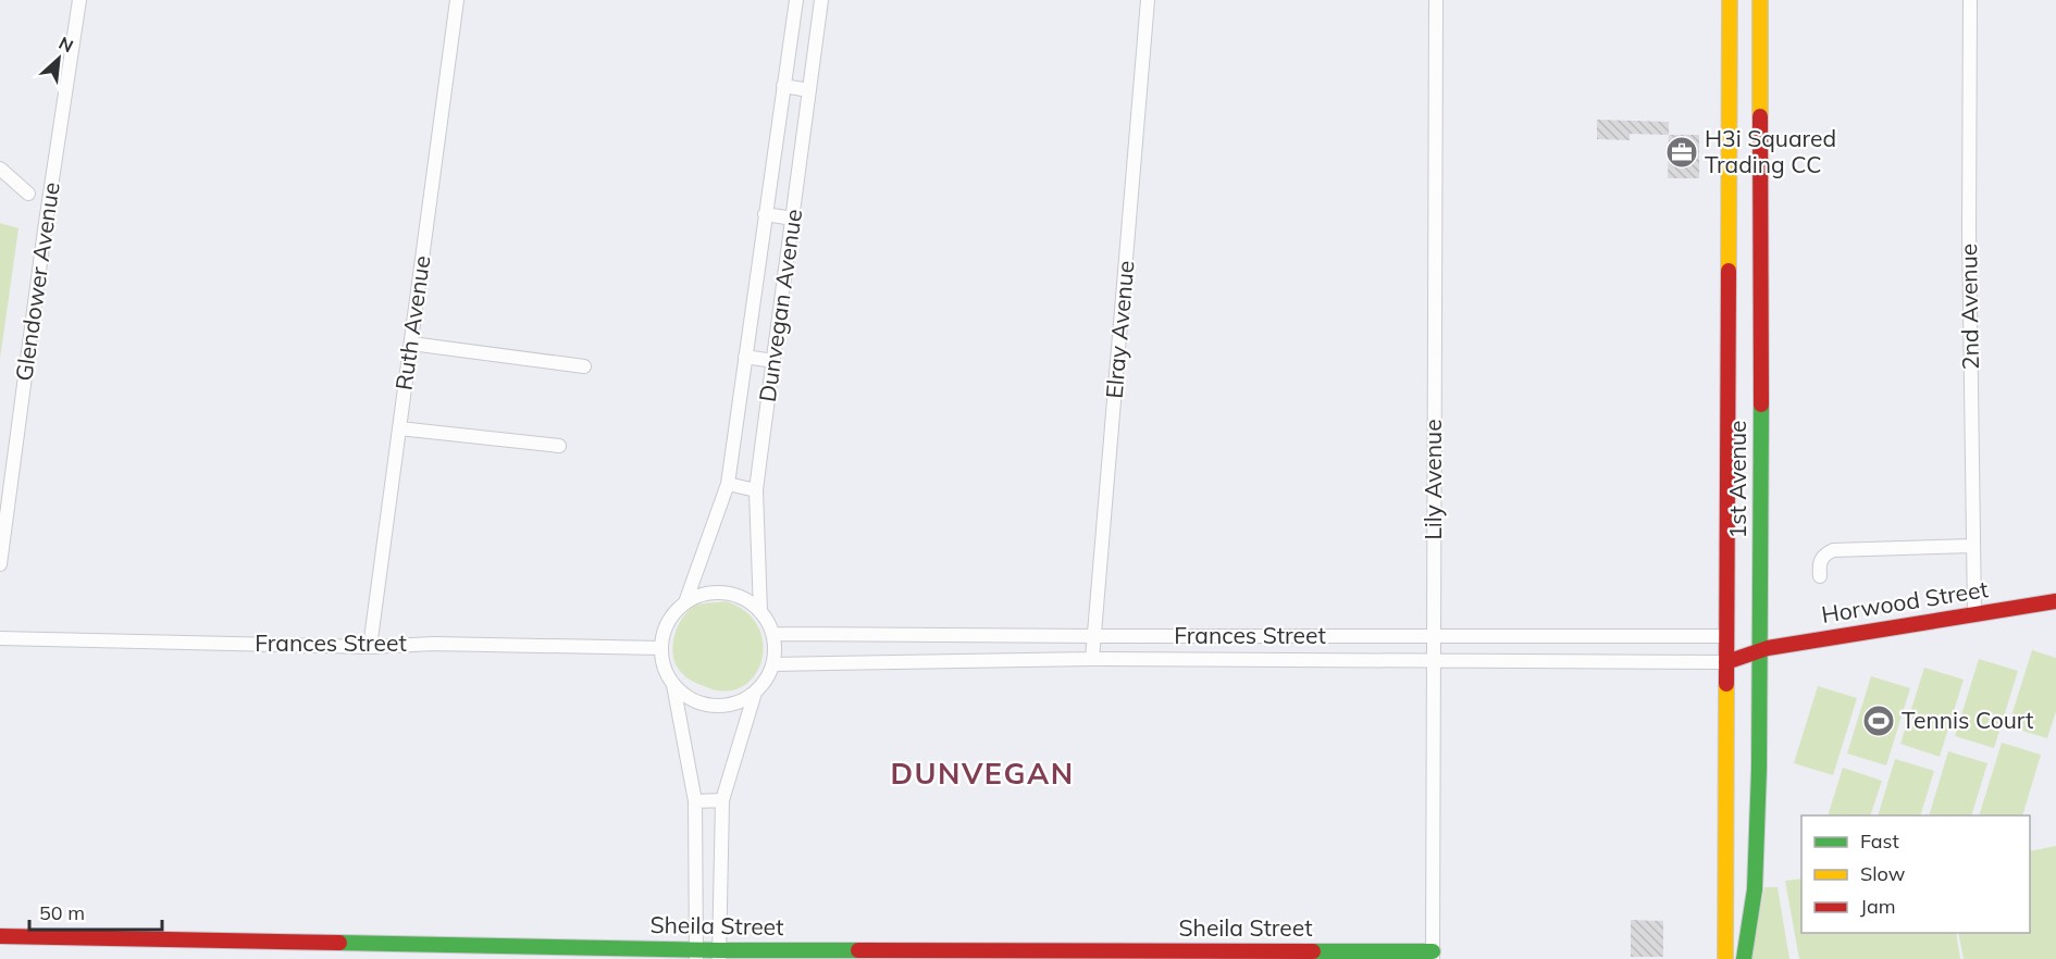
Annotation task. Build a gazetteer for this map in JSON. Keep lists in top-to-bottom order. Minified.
{"streets":{"main road":["1st Avenue","Horwood Street","Sheila Street"],"street":["Glendower Avenue","Dunvegan Avenue","2nd Avenue","Ruth Avenue","Elray Avenue","Lily Avenue","Frances Street"]},"crossings":[["Dunvegan Avenue","Frances Street"],["2nd Avenue","Horwood Street"],["Ruth Avenue","Frances Street"],["Elray Avenue","Frances Street"],["Lily Avenue","Frances Street"],["Lily Avenue","Sheila Street"],["1st Avenue","Horwood Street"],["1st Avenue","Frances Street"],["Horwood Street","Frances Street"]],"districts":["DUNVEGAN"],"places":{"office":["H3i Squared Trading CC"],"sports":["Tennis Court"]},"legend":["Fast","Slow","Jam"],"scale_bar":"50 m","north":"top right"}
